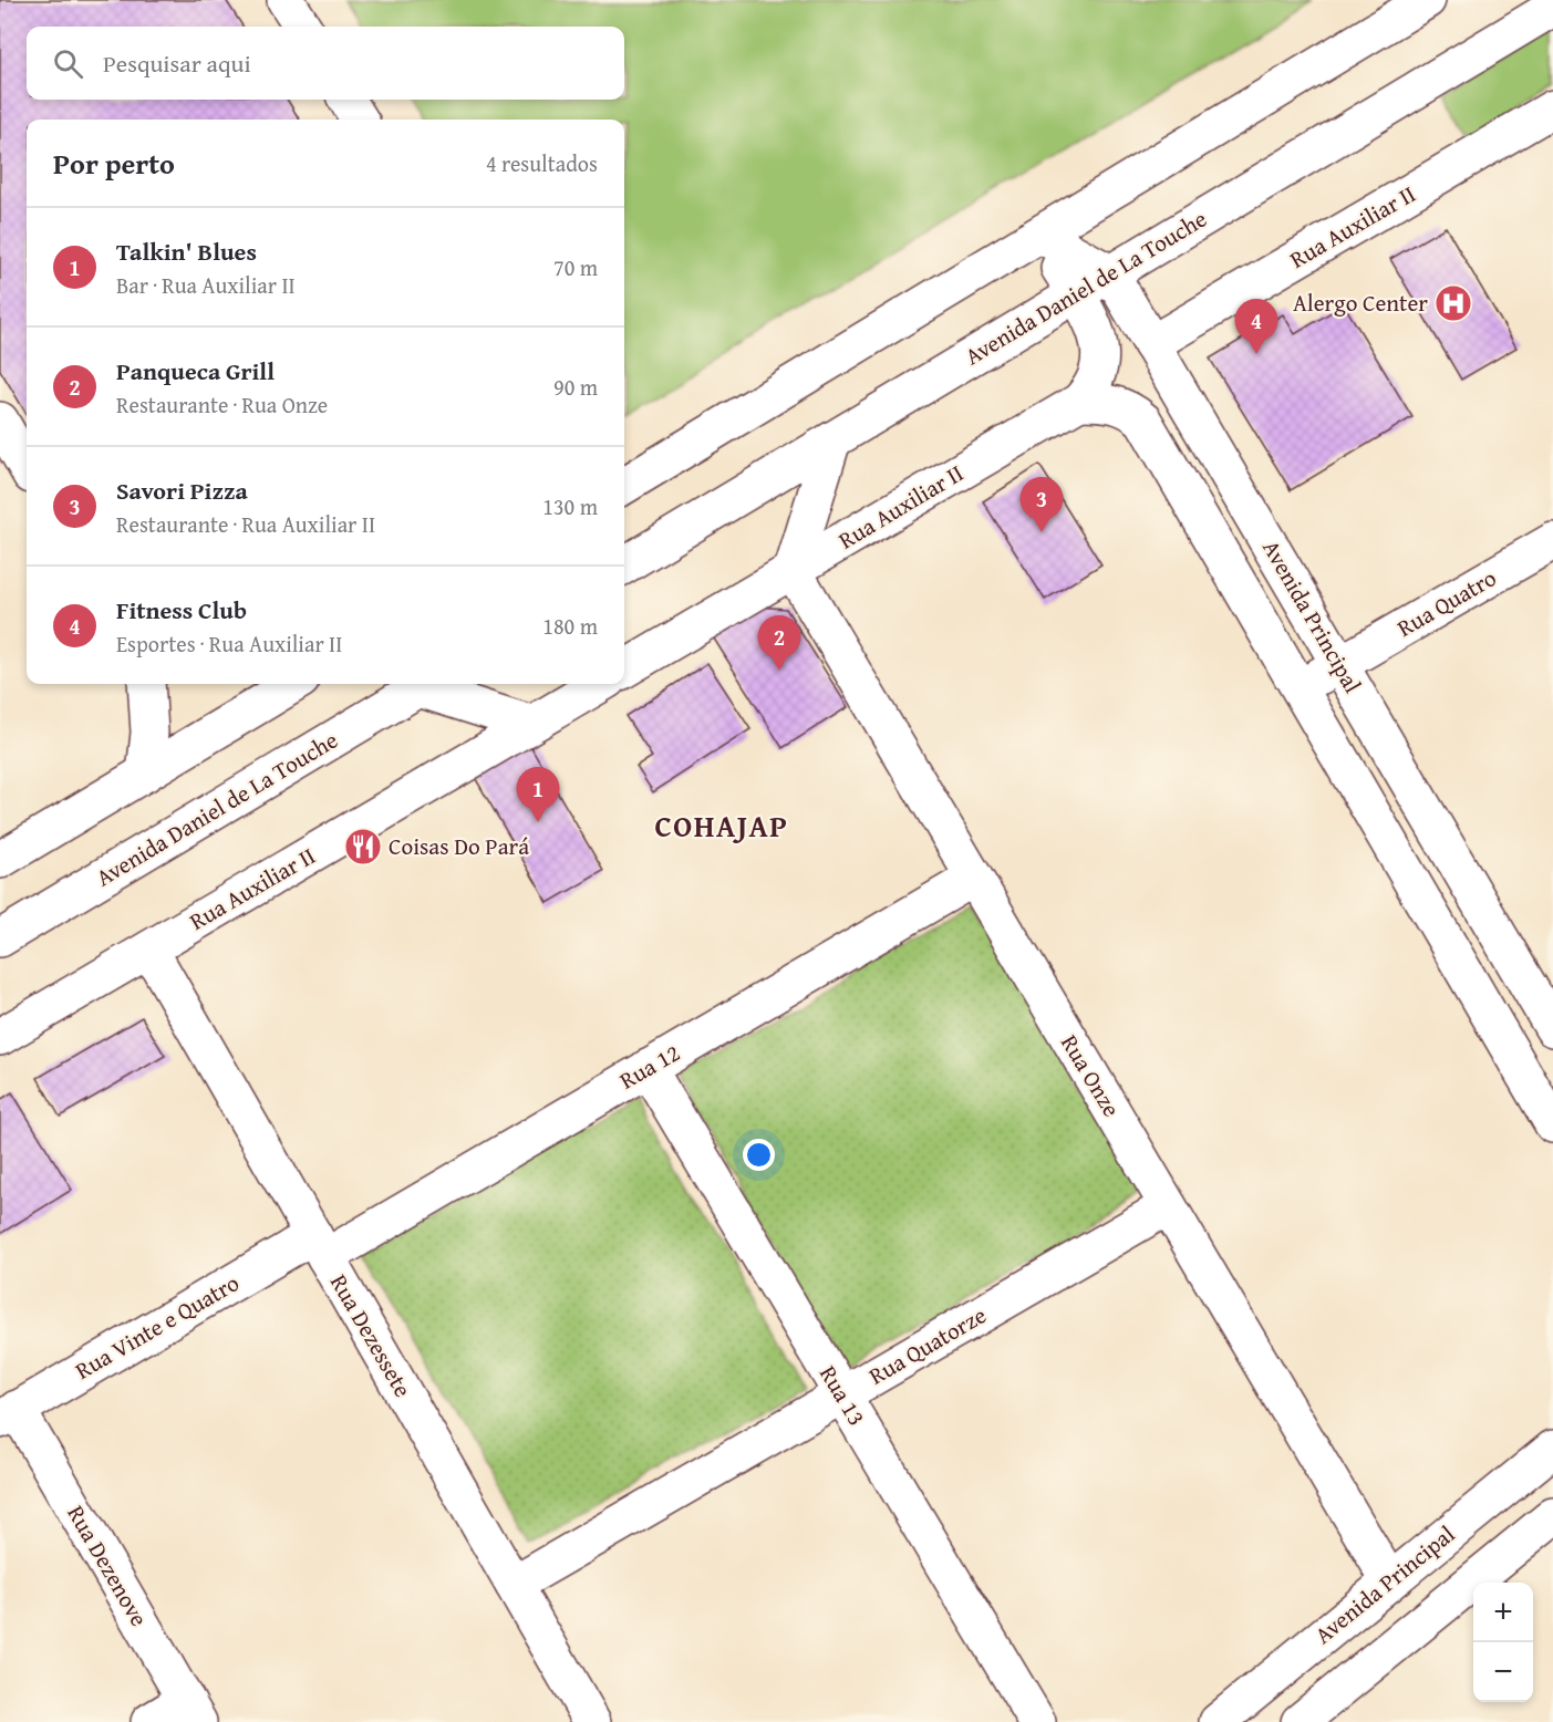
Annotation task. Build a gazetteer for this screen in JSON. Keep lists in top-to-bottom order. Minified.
{"streets":{"street":["Rua Auxiliar II","Avenida Daniel de La Touche","Rua Quatro","Avenida Principal","Rua 12","Rua Onze","Rua Vinte e Quatro","Rua Dezessete","Rua Quatorze","Rua 13","Rua Dezenove"]},"crossings":[["Rua Auxiliar II","Avenida Daniel de La Touche"],["Rua Auxiliar II","Avenida Principal"],["Rua Auxiliar II","Rua Onze"],["Rua Auxiliar II","Rua Dezessete"],["Avenida Daniel de La Touche","Avenida Principal"],["Rua Quatro","Avenida Principal"],["Avenida Principal","Rua Onze"],["Rua 12","Rua Onze"],["Rua 12","Rua Vinte e Quatro"],["Rua 12","Rua Dezessete"],["Rua 12","Rua 13"],["Rua Onze","Rua Quatorze"],["Rua Vinte e Quatro","Rua Dezessete"],["Rua Vinte e Quatro","Rua Dezenove"],["Rua Dezessete","Rua Quatorze"],["Rua Quatorze","Rua 13"]],"districts":["COHAJAP"],"places":{"hospital":["Alergo Center"],"restaurant":["Coisas Do Pará"]},"page":{"search":"Pesquisar aqui","heading":["Por perto","4 resultados"],"list":[{"mark":"1","name":"Talkin' Blues","note":"Bar · Rua Auxiliar II","value":"70 m"},{"mark":"2","name":"Panqueca Grill","note":"Restaurante · Rua Onze","value":"90 m"},{"mark":"3","name":"Savori Pizza","note":"Restaurante · Rua Auxiliar II","value":"130 m"},{"mark":"4","name":"Fitness Club","note":"Esportes · Rua Auxiliar II","value":"180 m"}],"pins":["4","3","2","1"],"map_buttons":["+","−"]}}
